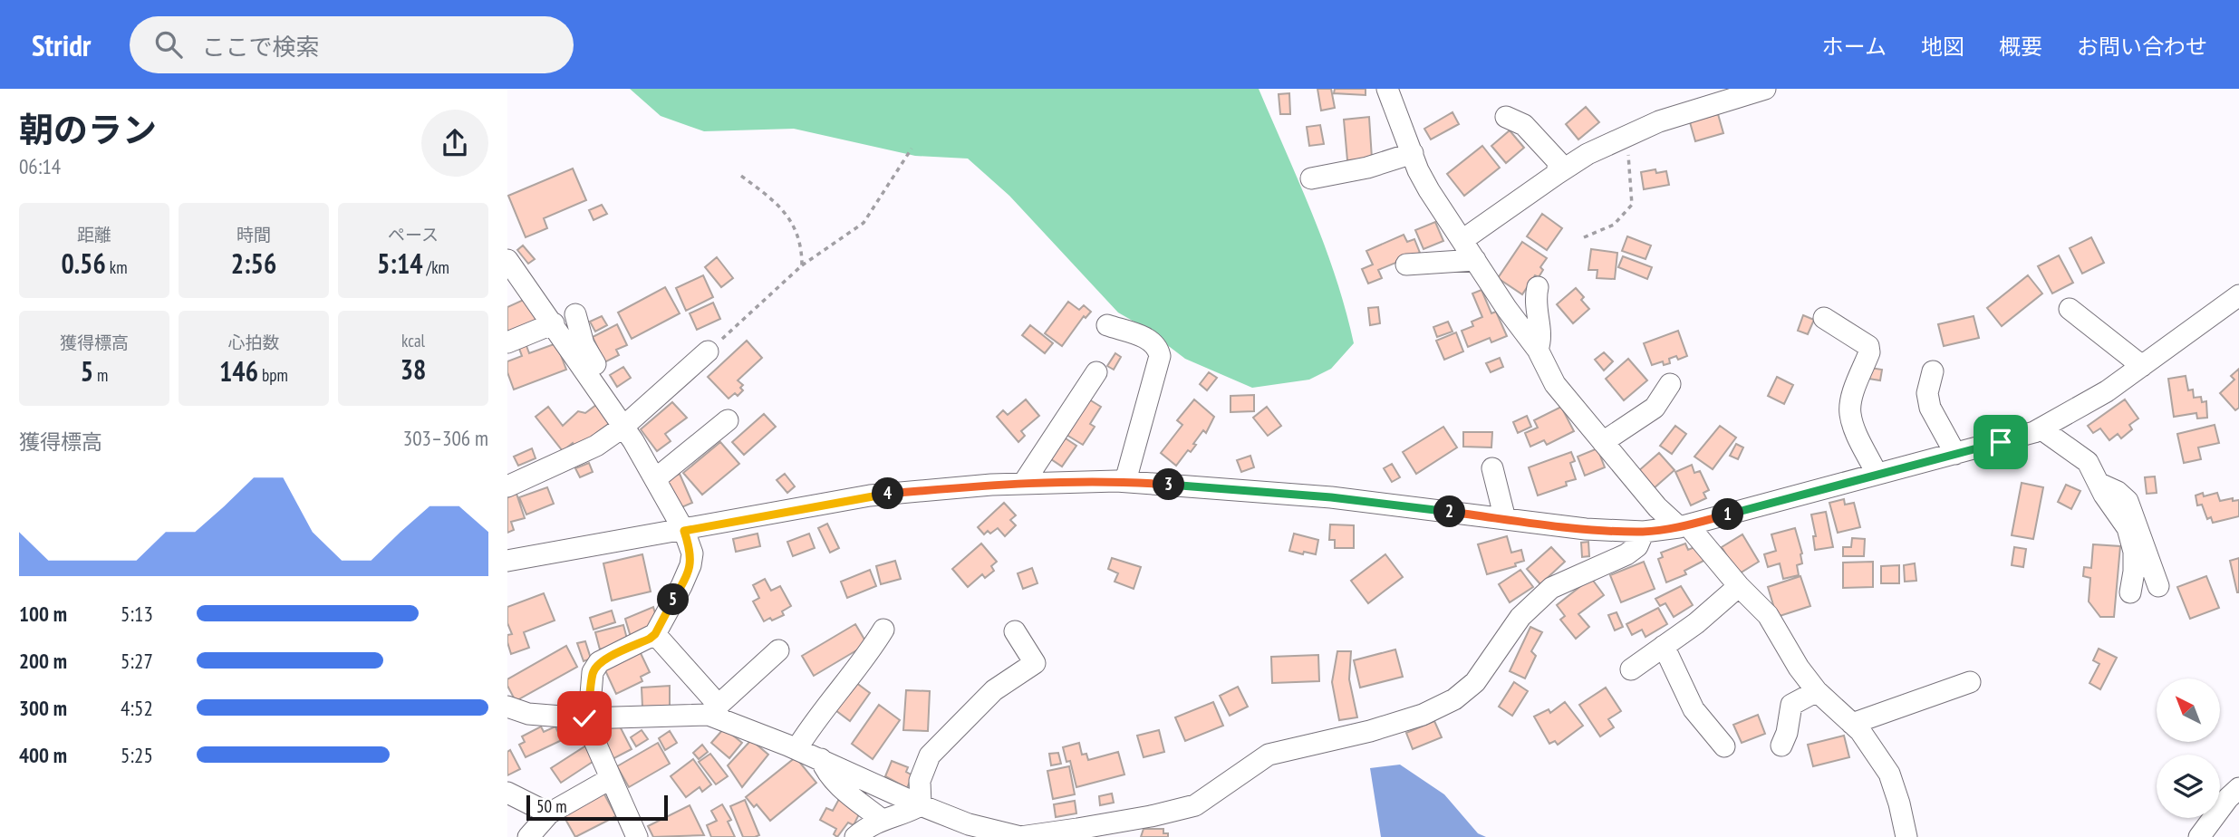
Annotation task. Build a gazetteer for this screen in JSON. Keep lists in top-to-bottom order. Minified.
{"scale_bar":"50 m","north":"top left","page":{"header":"Stridr","search":"ここで検索","nav":["ホーム","地図","概要","お問い合わせ"],"heading":["朝のラン","06:14"],"stats":[["距離","0.56 km"],["時間","2:56"],["ペース","5:14 /km"],["獲得標高","5 m"],["心拍数","146 bpm"],["kcal","38"]],"chart":["獲得標高","303–306 m"],"pins":["3","4","2","1","5"],"list":[{"name":"100 m","note":"5:13"},{"name":"200 m","note":"5:27"},{"name":"300 m","note":"4:52"},{"name":"400 m","note":"5:25"}],"scale":"50 m"}}
